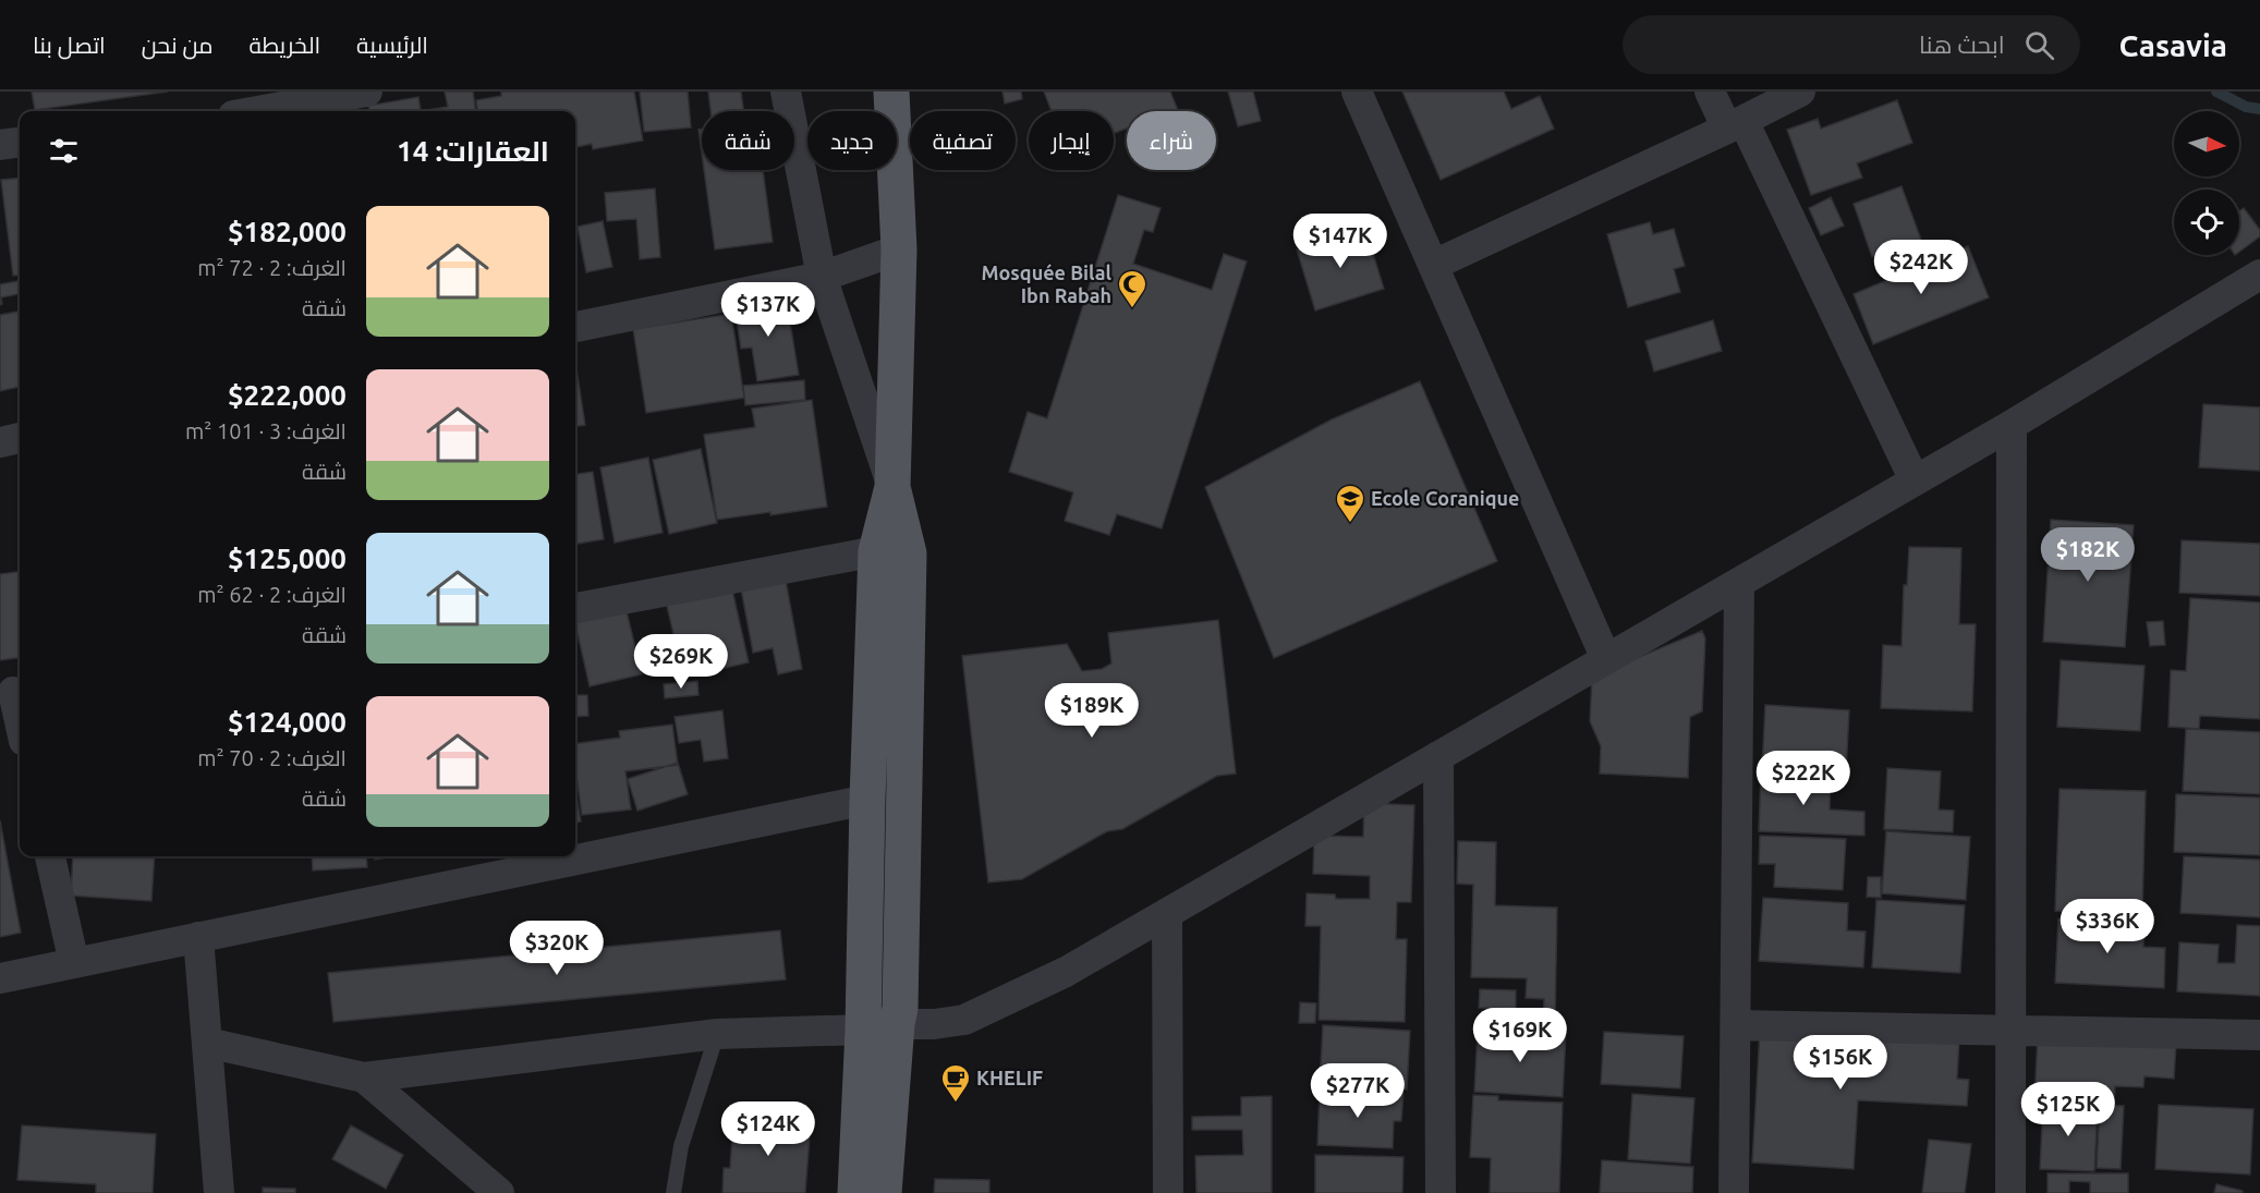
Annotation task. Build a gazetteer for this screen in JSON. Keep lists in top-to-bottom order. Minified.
{"places":{"mosque":["Mosquée Bilal Ibn Rabah"],"school or university":["Ecole Coranique"],"cafe":["KHELIF"]},"north":"right","page":{"header":"Casavia","search":"ابحث هنا","nav":["الرئيسية","الخريطة","من نحن","اتصل بنا"],"chip":["شراء","إيجار","تصفية","جديد","شقة"],"heading":"العقارات: 14","list":[{"name":"$182,000","note":"الغرف: 2 · 72 m² · شقة"},{"name":"$222,000","note":"الغرف: 3 · 101 m² · شقة"},{"name":"$125,000","note":"الغرف: 2 · 62 m² · شقة"},{"name":"$124,000","note":"الغرف: 2 · 70 m² · شقة"}],"price":["$147K","$242K","$137K","$182K","$269K","$189K","$222K","$336K","$320K","$169K","$156K","$277K","$125K","$124K"]}}
